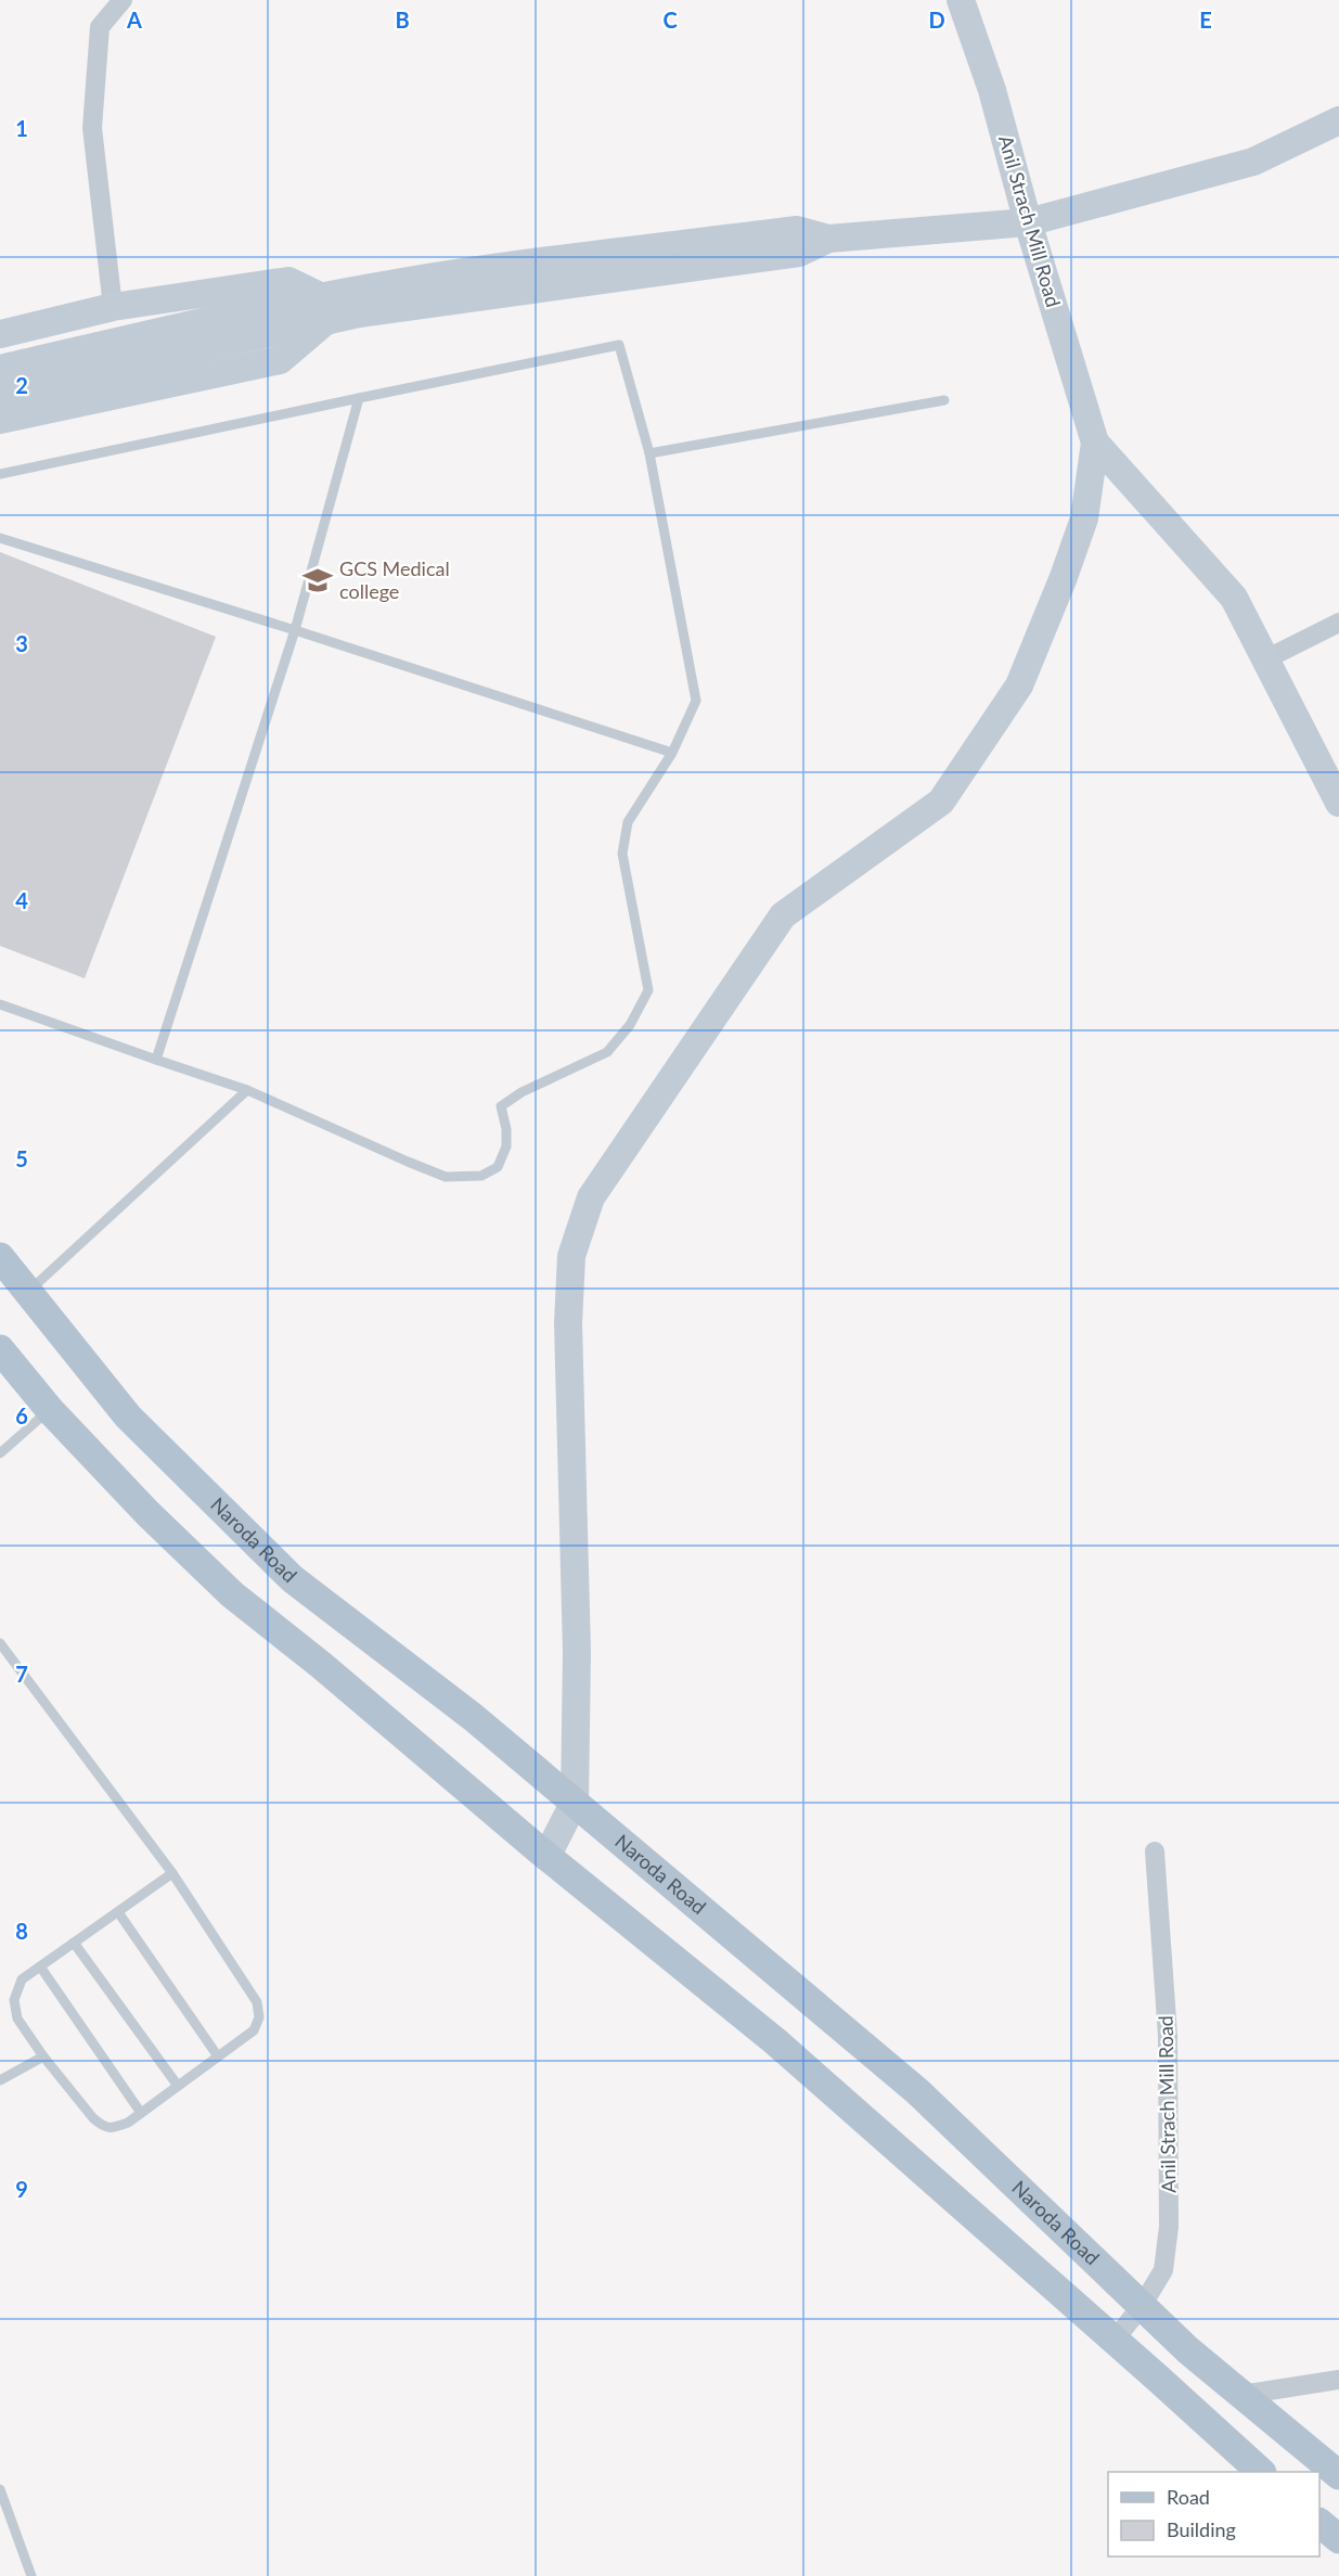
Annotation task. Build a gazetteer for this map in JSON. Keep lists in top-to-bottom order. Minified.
{"streets":{"main road":["Naroda Road"],"street":["Anil Strach Mill Road"]},"crossings":[["Anil Strach Mill Road","Naroda Road"]],"places":{"school or university":["GCS Medical college"]},"legend":["Road","Building"],"grid":{"columns":["A","B","C","D","E"],"rows":["1","2","3","4","5","6","7","8","9"]}}
